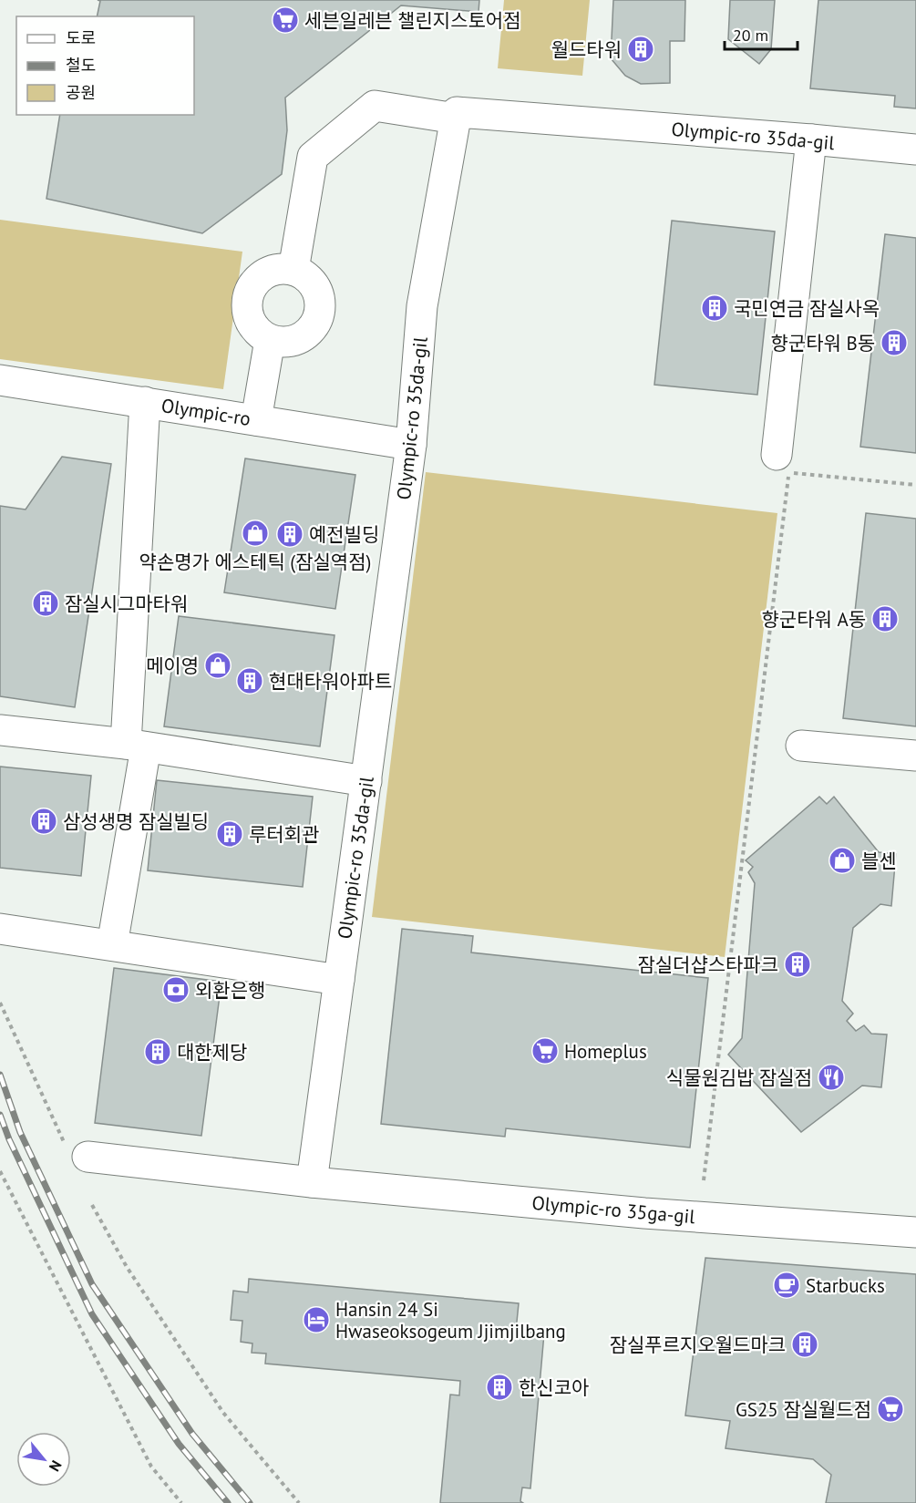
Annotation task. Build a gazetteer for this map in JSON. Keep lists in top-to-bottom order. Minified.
{"streets":{"street":["Olympic-ro 35da-gil","Olympic-ro","Olympic-ro 35ga-gil"]},"crossings":[["Olympic-ro 35da-gil","Olympic-ro"],["Olympic-ro 35da-gil","Olympic-ro 35ga-gil"]],"places":{"supermarket":["세븐일레븐 챌린지스토어점","Homeplus","GS25 잠실월드점"],"building":["월드타워","국민연금 잠실사옥","향군타워 B동","예전빌딩","잠실시그마타워","향군타워 A동","현대타워아파트","삼성생명 잠실빌딩","루터회관","잠실더샵스타파크","대한제당","잠실푸르지오월드마크","한신코아"],"shop":["약손명가 에스테틱 (잠실역점)","메이영","블센"],"bank":["외환은행"],"restaurant":["식물원김밥 잠실점"],"cafe":["Starbucks"],"hotel":["Hansin 24 Si Hwaseoksogeum Jjimjilbang"]},"legend":["도로","철도","공원"],"scale_bar":"20 m","north":"bottom right"}
